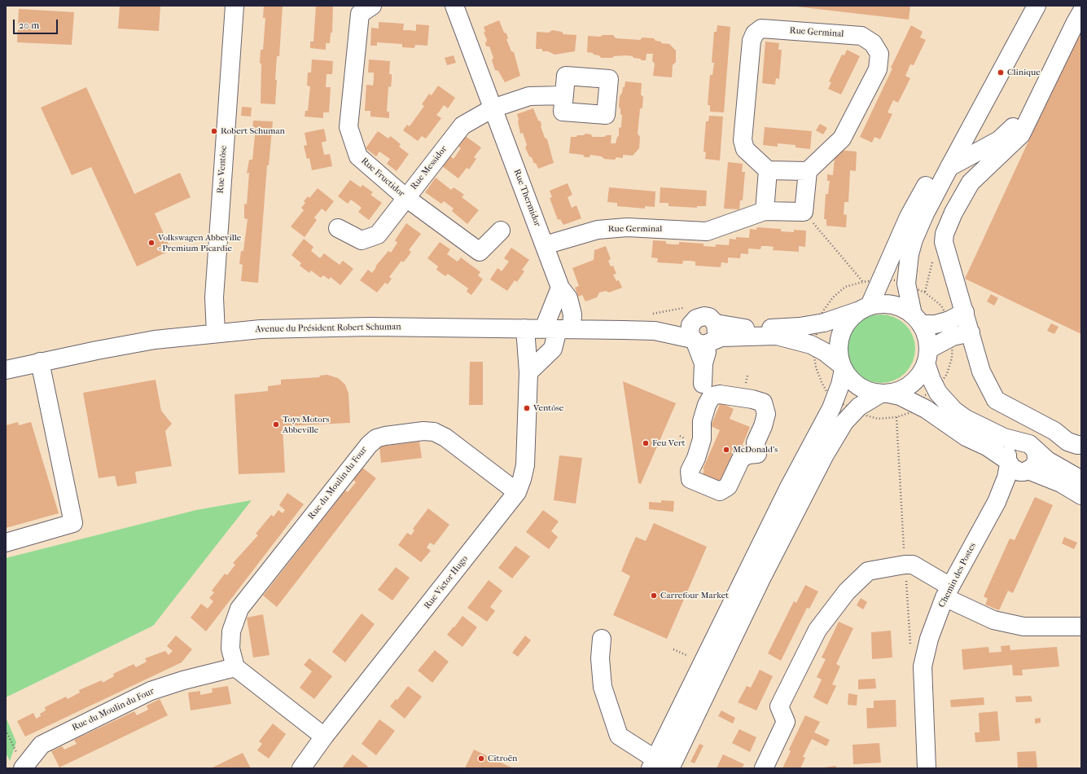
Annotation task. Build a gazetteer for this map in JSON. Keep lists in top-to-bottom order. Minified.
{"streets":{"street":["Rue Germinal","Rue Messidor","Rue Ventôse","Rue Fructidor","Rue Thermidor","Avenue du Président Robert Schuman","Rue du Moulin du Four","Chemin des Postes","Rue Victor Hugo"]},"crossings":[["Rue Germinal","Rue Thermidor"],["Rue Messidor","Rue Fructidor"],["Rue Messidor","Rue Thermidor"],["Rue Ventôse","Avenue du Président Robert Schuman"],["Rue Thermidor","Avenue du Président Robert Schuman"],["Avenue du Président Robert Schuman","Rue Victor Hugo"],["Rue du Moulin du Four","Rue Victor Hugo"]],"places":["Clinique","Robert Schuman","Volkswagen Abbeville - Premium Picardie","Ventôse","Toys Motors Abbeville","Feu Vert","McDonald's","Carrefour Market","Citroën"],"scale_bar":"20 m"}
